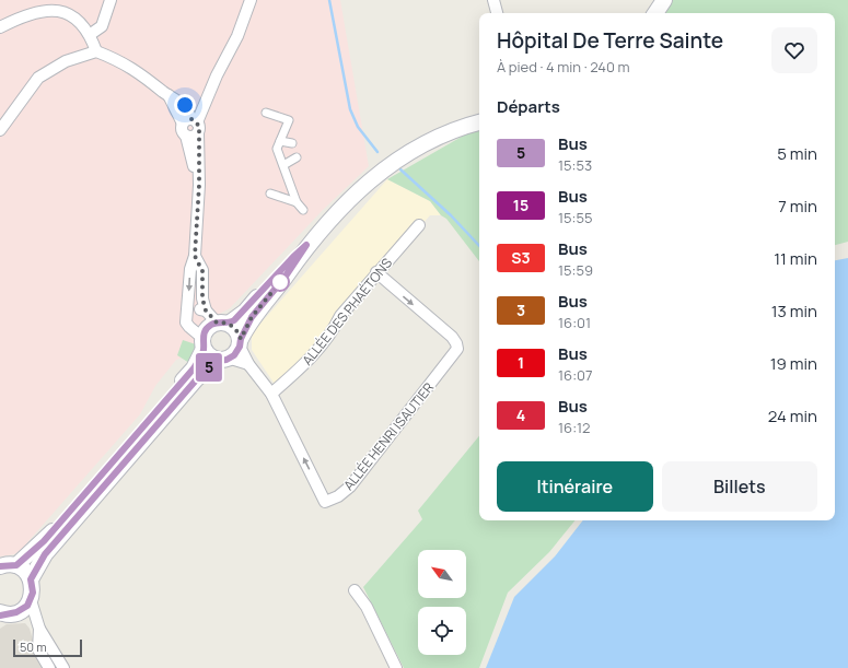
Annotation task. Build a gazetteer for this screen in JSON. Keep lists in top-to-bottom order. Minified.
{"streets":{"street":["ALLÉE DES PHAÉTONS","ALLÉE HENRI ISAUTIER"]},"crossings":[["ALLÉE DES PHAÉTONS","ALLÉE HENRI ISAUTIER"]],"lines":["bus line 5"],"scale_bar":"50 m","north":"top left","page":{"on_map":"5","heading":[["Hôpital De Terre Sainte","À pied · 4 min · 240 m"],"Départs"],"list":[{"mark":"5","name":"Bus","note":"15:53","value":"5 min"},{"mark":"15","name":"Bus","note":"15:55","value":"7 min"},{"mark":"S3","name":"Bus","note":"15:59","value":"11 min"},{"mark":"3","name":"Bus","note":"16:01","value":"13 min"},{"mark":"1","name":"Bus","note":"16:07","value":"19 min"},{"mark":"4","name":"Bus","note":"16:12","value":"24 min"}],"buttons":["Itinéraire","Billets"],"scale":"50 m"}}
